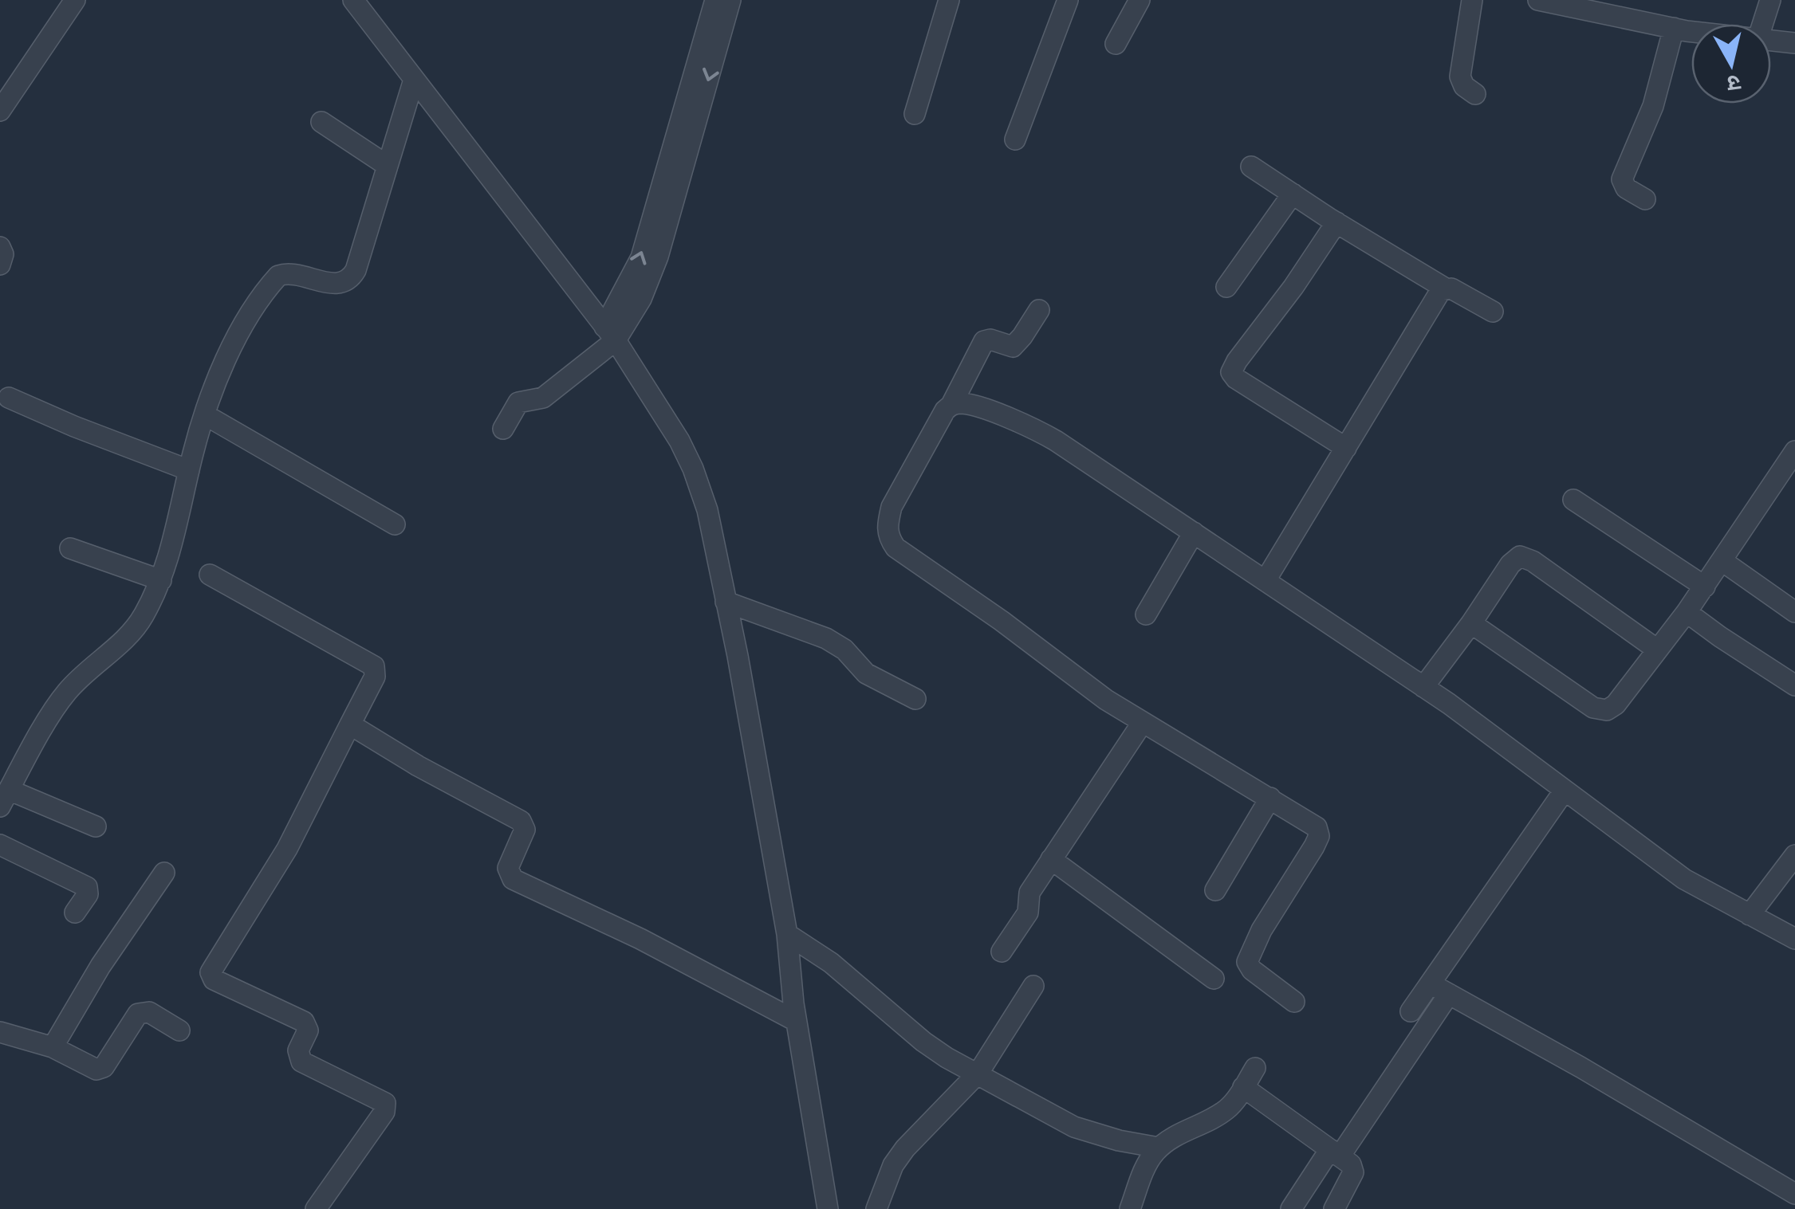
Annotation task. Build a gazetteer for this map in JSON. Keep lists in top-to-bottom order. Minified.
{"north":"bottom"}
